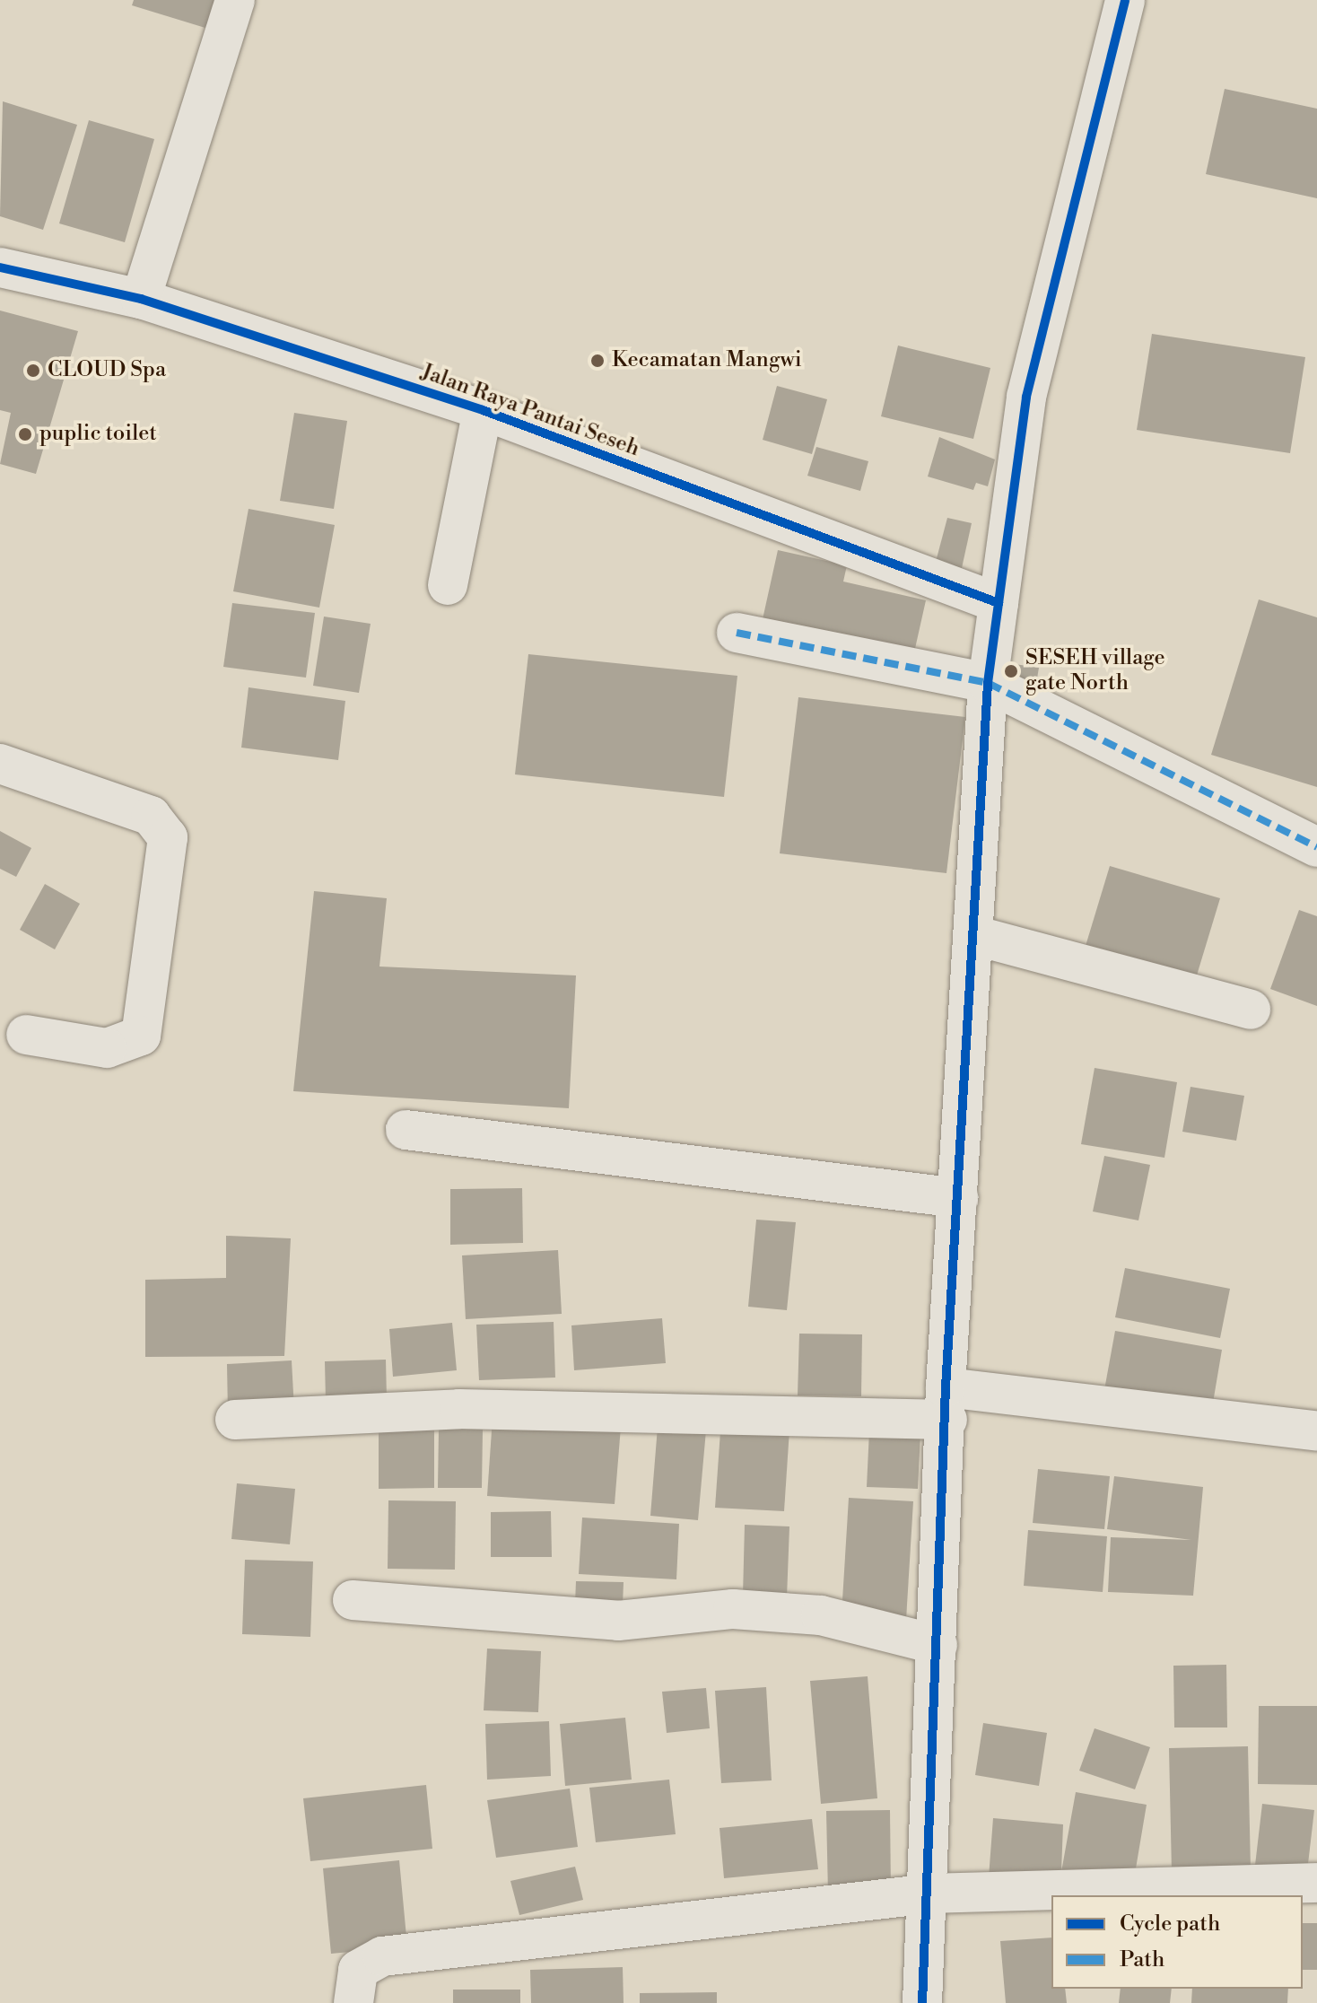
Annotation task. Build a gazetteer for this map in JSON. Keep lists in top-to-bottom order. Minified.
{"streets":{"street":["Jalan Raya Pantai Seseh"]},"places":["Kecamatan Mangwi","CLOUD Spa","puplic toilet","SESEH village gate North"],"legend":["Cycle path","Path"]}
